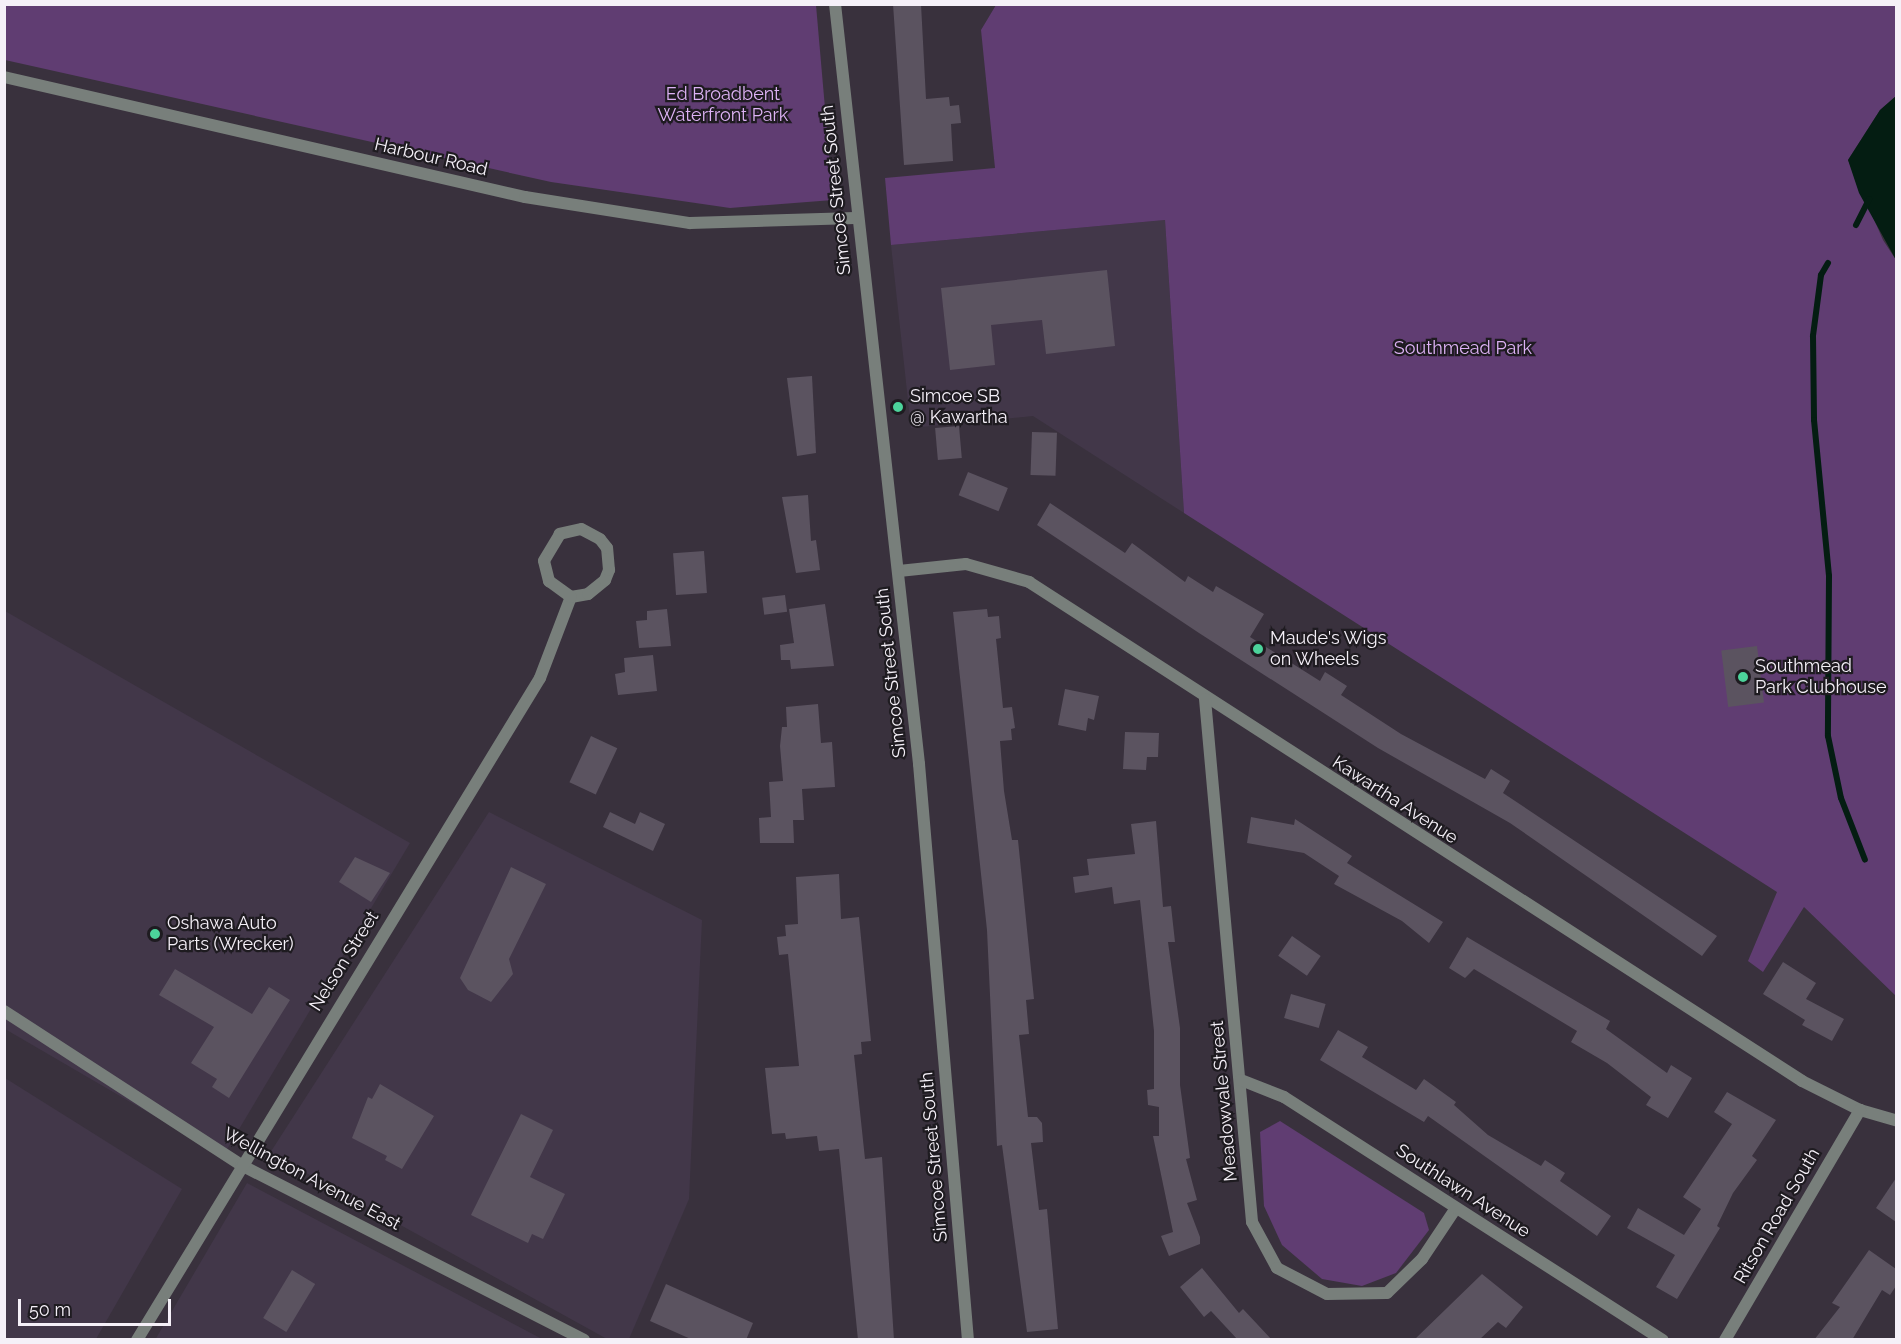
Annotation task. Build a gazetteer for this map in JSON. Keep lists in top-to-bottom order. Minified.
{"streets":{"street":["Harbour Road","Simcoe Street South","Kawartha Avenue","Nelson Street","Meadowvale Street","Wellington Avenue East","Southlawn Avenue","Ritson Road South"]},"crossings":[["Harbour Road","Simcoe Street South"],["Simcoe Street South","Kawartha Avenue"],["Kawartha Avenue","Meadowvale Street"],["Kawartha Avenue","Ritson Road South"],["Nelson Street","Wellington Avenue East"],["Meadowvale Street","Southlawn Avenue"]],"parks":["Ed Broadbent Waterfront Park","Southmead Park"],"places":["Simcoe SB @ Kawartha","Maude's Wigs on Wheels","Southmead Park Clubhouse","Oshawa Auto Parts (Wrecker)"],"scale_bar":"50 m"}
